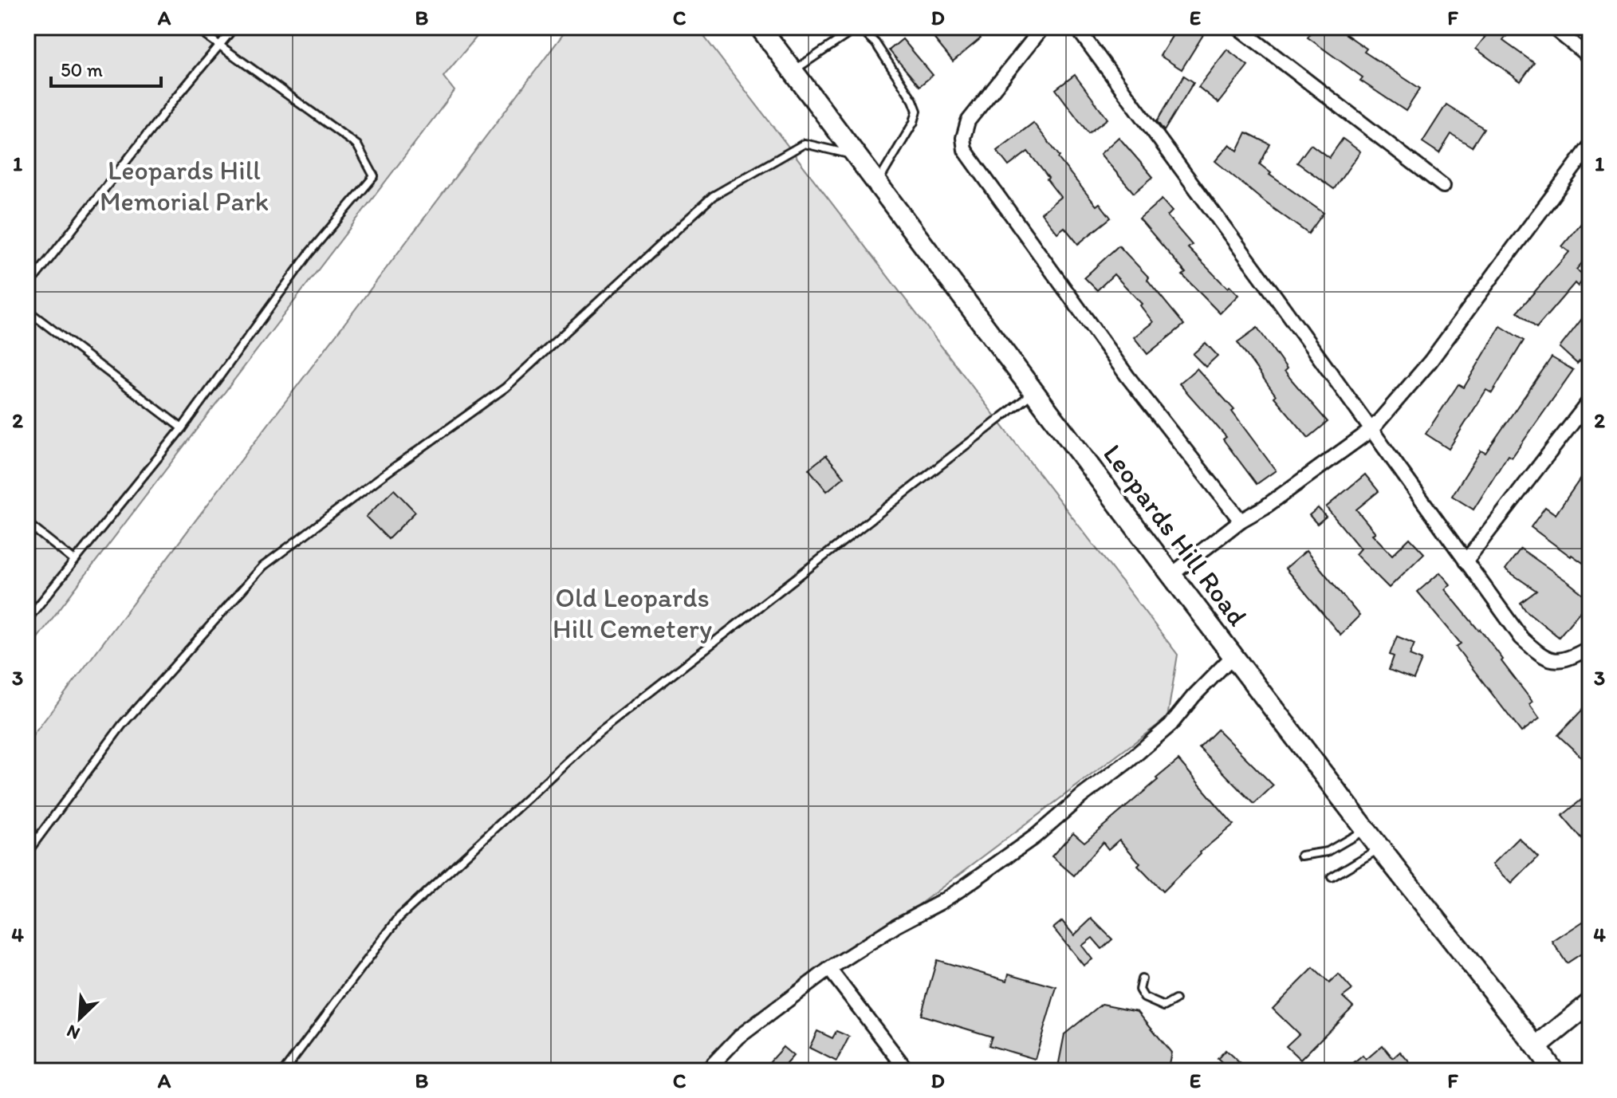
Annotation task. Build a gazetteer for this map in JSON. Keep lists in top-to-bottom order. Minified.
{"streets":{"main road":["Leopards Hill Road"]},"parks":["Leopards Hill Memorial Park","Old Leopards Hill Cemetery"],"scale_bar":"50 m","north":"bottom left","grid":{"columns":["A","B","C","D","E","F"],"rows":["1","2","3","4"]}}
